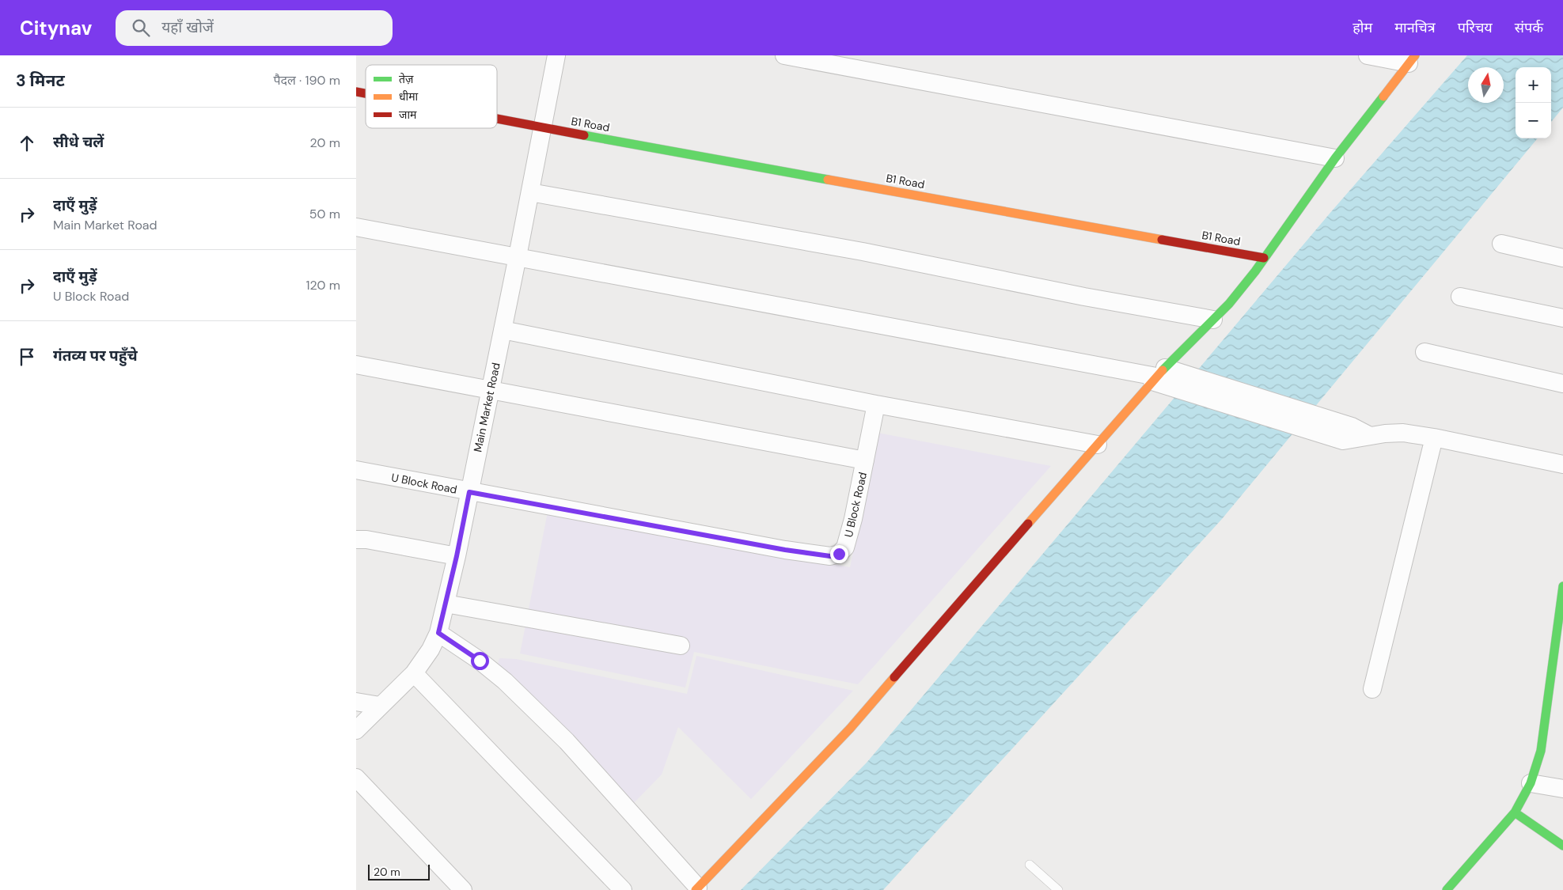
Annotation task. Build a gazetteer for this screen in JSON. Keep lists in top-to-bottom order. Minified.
{"streets":{"street":["B1 Road","Main Market Road","U Block Road"]},"crossings":[["B1 Road","Main Market Road"],["Main Market Road","U Block Road"]],"legend":["तेज़","धीमा","जाम"],"scale_bar":"20 m","north":"top","page":{"header":"Citynav","search":"यहाँ खोजें","nav":["होम","मानचित्र","परिचय","संपर्क"],"heading":["3 मिनट","पैदल · 190 m"],"map_buttons":["+","−"],"list":[["सीधे चलें","20 m"],["दाएँ मुड़ें","Main Market Road","50 m"],["दाएँ मुड़ें","U Block Road","120 m"],"गंतव्य पर पहुँचे"],"scale":"20 m"}}
